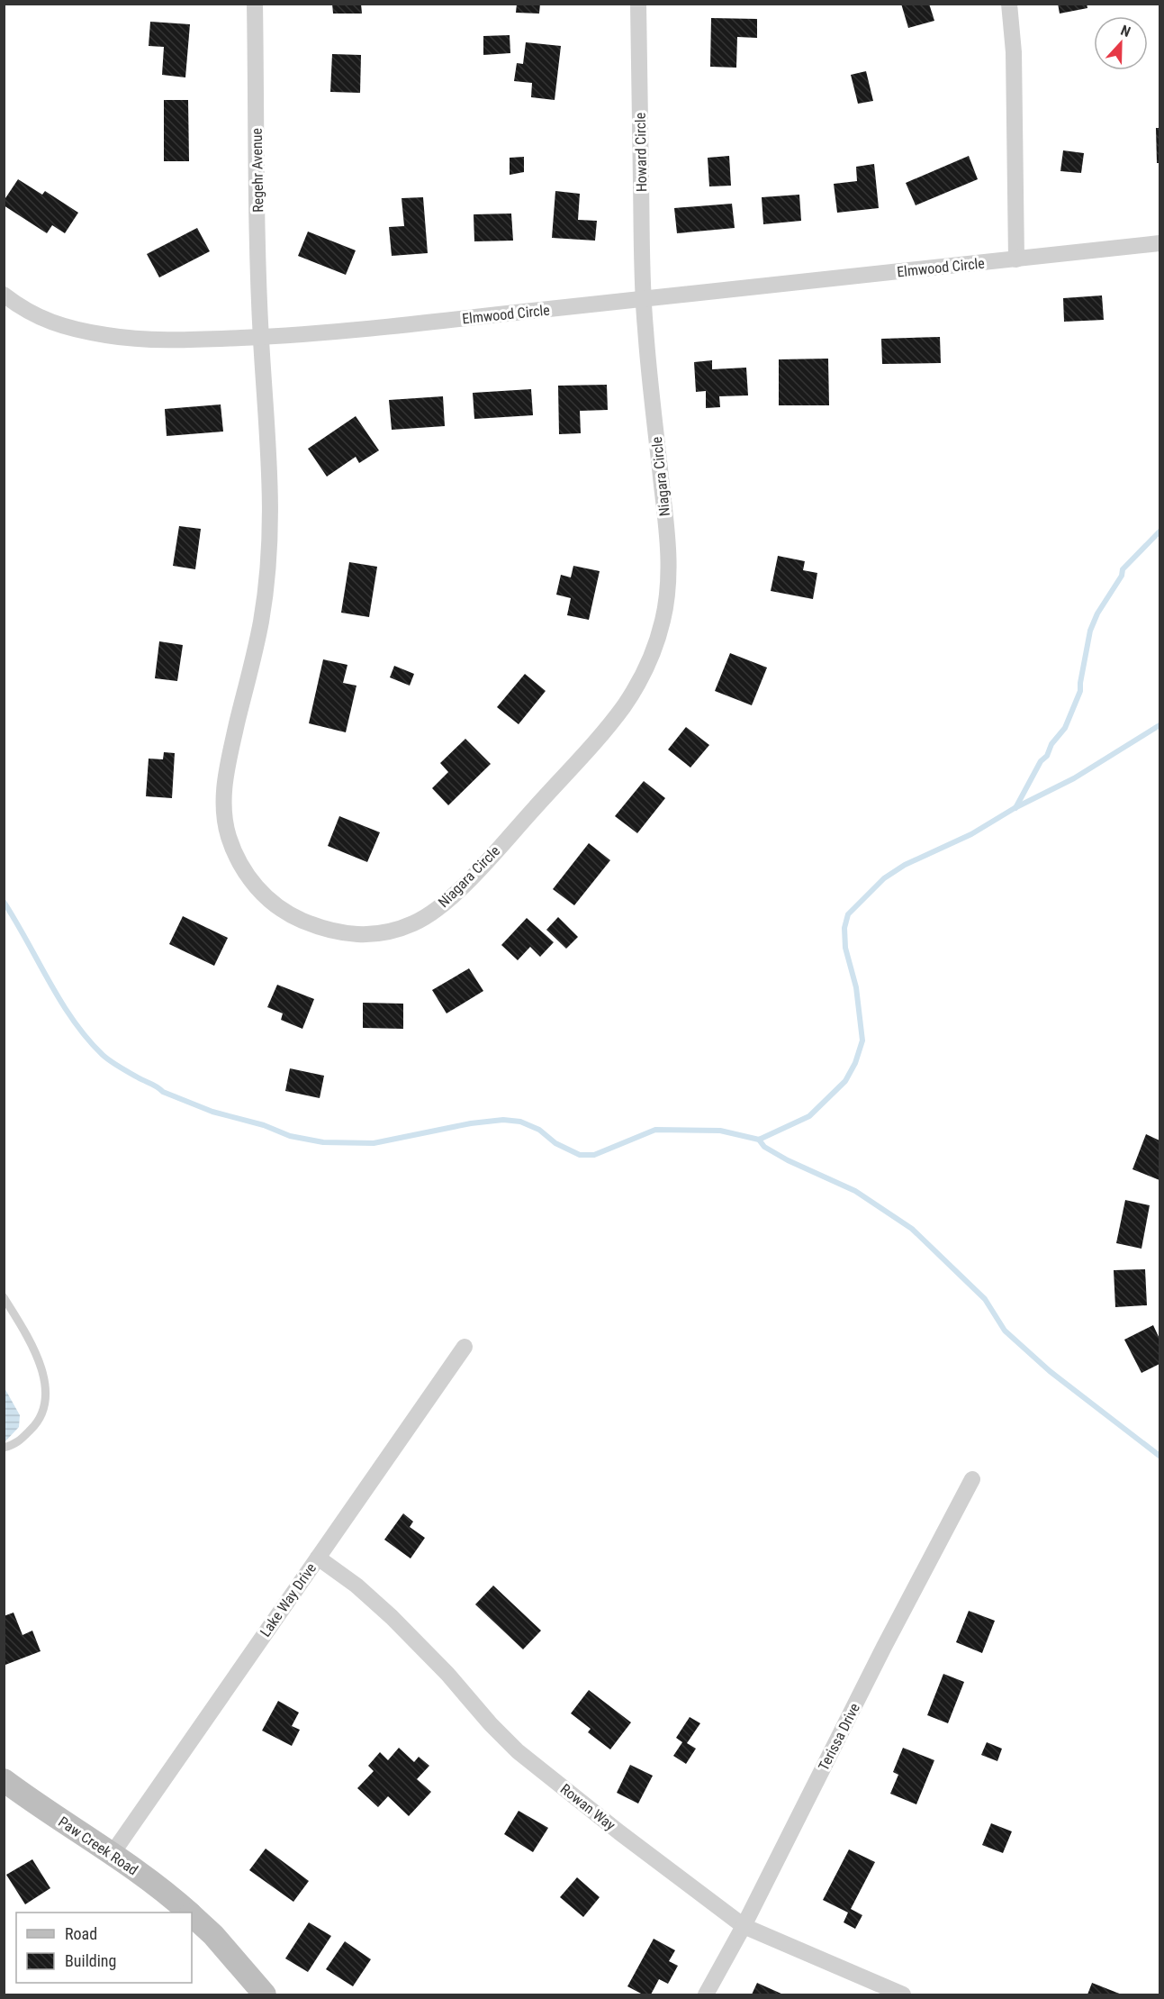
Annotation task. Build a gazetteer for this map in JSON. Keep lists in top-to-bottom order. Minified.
{"streets":{"street":["Howard Circle","Regehr Avenue","Elmwood Circle","Niagara Circle","Lake Way Drive","Terissa Drive","Rowan Way","Paw Creek Road"]},"crossings":[["Howard Circle","Elmwood Circle"],["Howard Circle","Niagara Circle"],["Regehr Avenue","Elmwood Circle"],["Regehr Avenue","Niagara Circle"],["Elmwood Circle","Niagara Circle"],["Lake Way Drive","Rowan Way"],["Lake Way Drive","Paw Creek Road"],["Terissa Drive","Rowan Way"]],"legend":["Road","Building"],"north":"top"}
